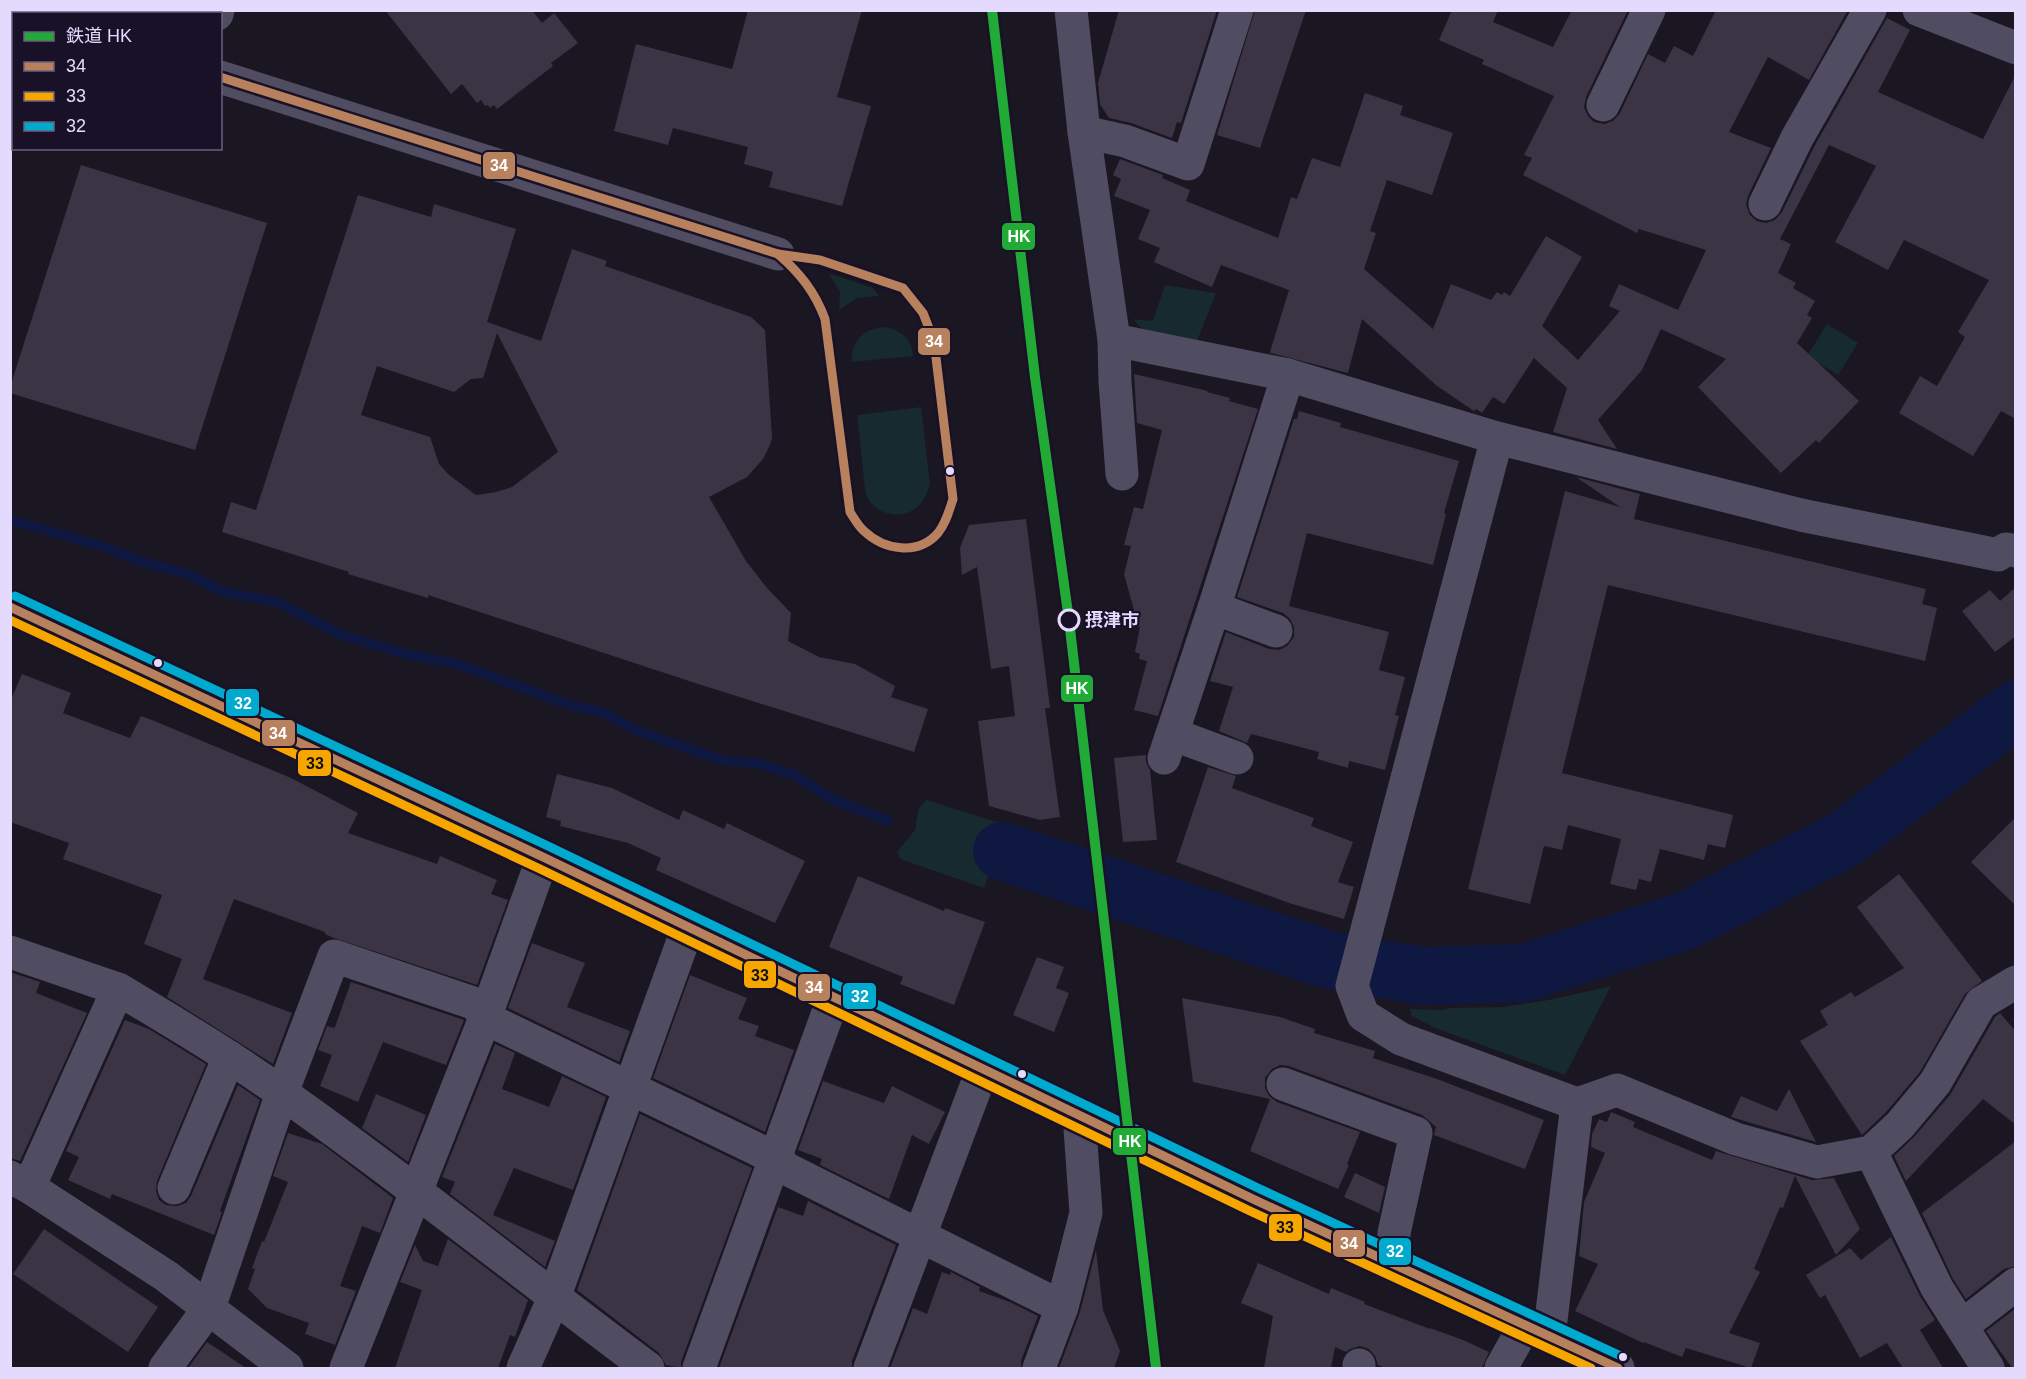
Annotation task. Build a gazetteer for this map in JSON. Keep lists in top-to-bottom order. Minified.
{"places":["摂津市"],"lines":["rail line HK","transit line 34","transit line 32","transit line 33"],"legend":["鉄道 HK","34","33","32"]}
